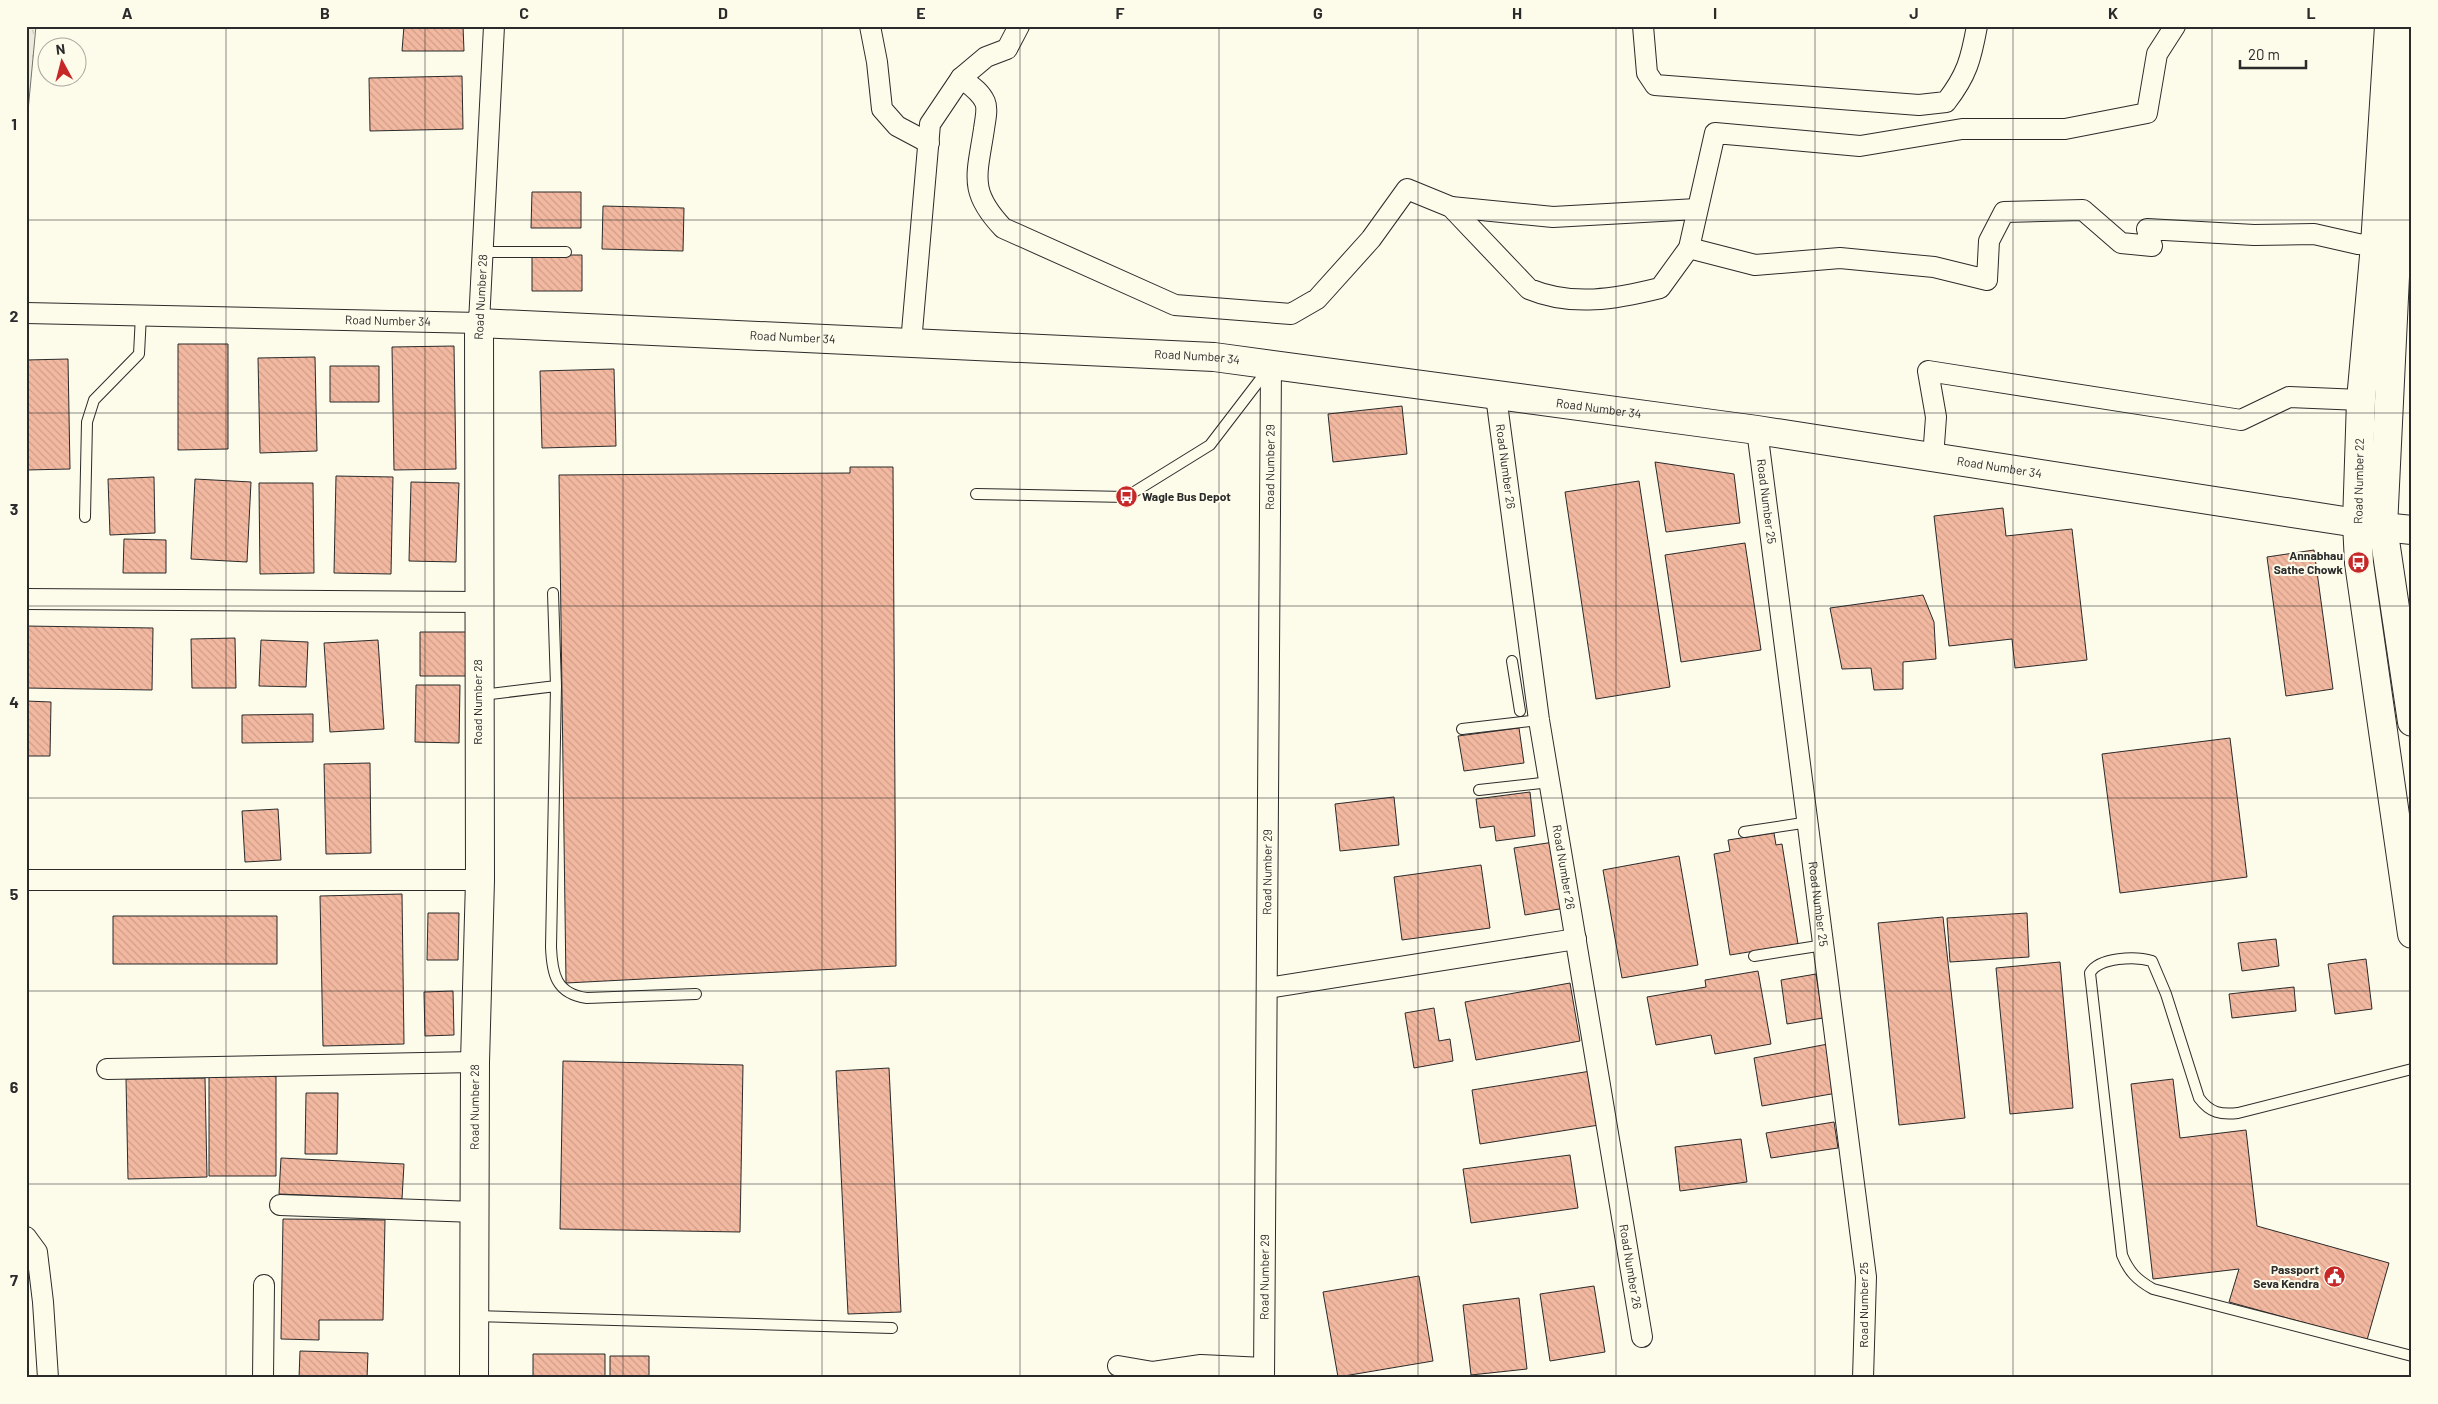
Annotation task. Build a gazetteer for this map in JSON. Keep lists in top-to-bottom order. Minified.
{"streets":{"street":["Road Number 28","Road Number 34","Road Number 29","Road Number 26","Road Number 22","Road Number 25"]},"crossings":[["Road Number 28","Road Number 34"],["Road Number 34","Road Number 29"],["Road Number 34","Road Number 26"],["Road Number 34","Road Number 22"],["Road Number 34","Road Number 25"]],"places":{"bus stop":["Wagle Bus Depot","Annabhau Sathe Chowk"],"public building":["Passport Seva Kendra"]},"scale_bar":"20 m","north":"top","grid":{"columns":["A","B","C","D","E","F","G","H","I","J","K","L"],"rows":["1","2","3","4","5","6","7"]}}
